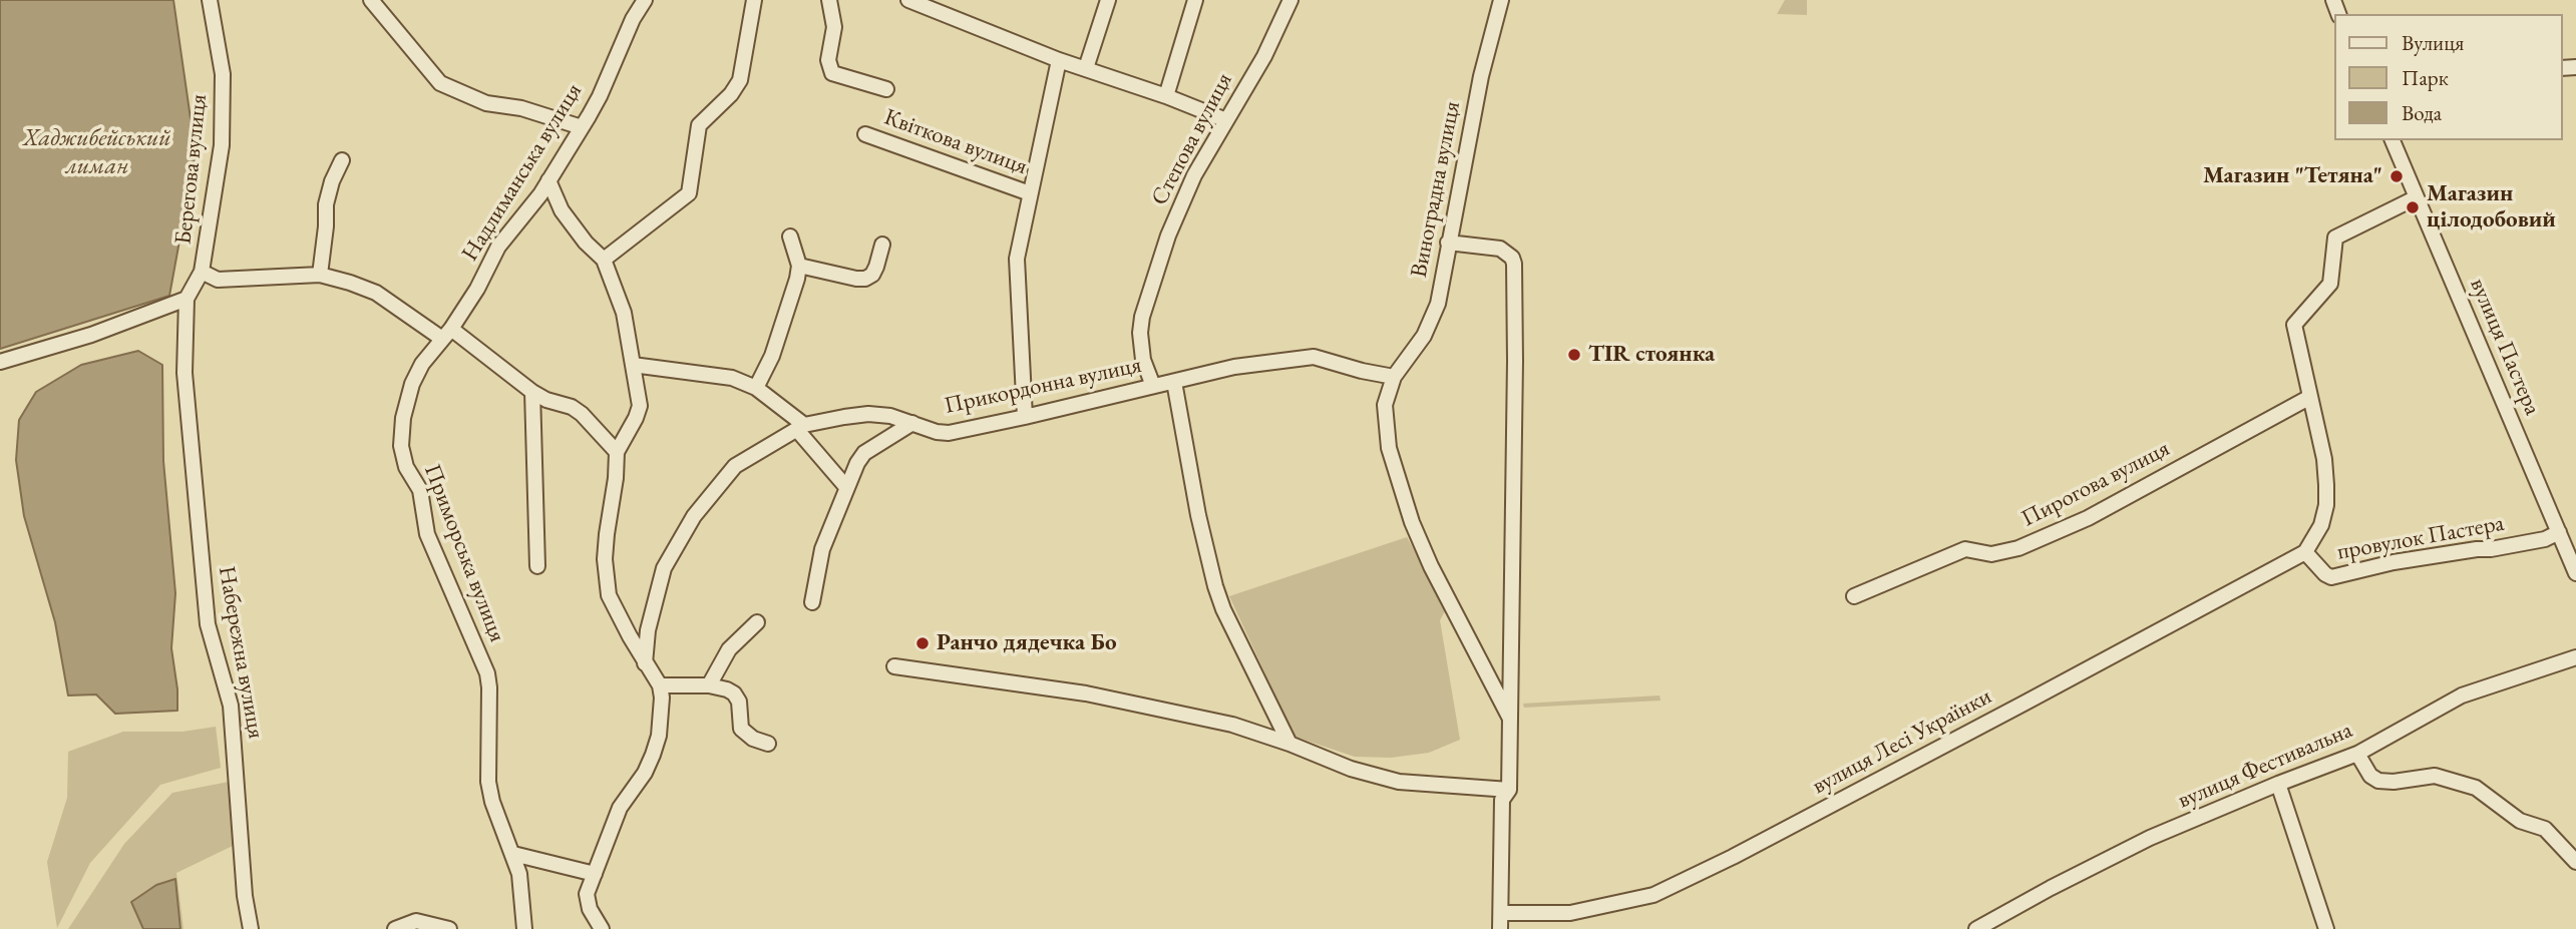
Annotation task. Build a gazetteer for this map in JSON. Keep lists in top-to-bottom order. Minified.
{"streets":{"street":["Степова вулиця","Квіткова вулиця","Берегова вулиця","Надлиманська вулиця","Виноградна вулиця","вулиця Пастера","Прикордонна вулиця","Пирогова вулиця","провулок Пастера","Приморська вулиця","Набережна вулиця","вулиця Лесі Українки","вулиця Фестивальна"]},"crossings":[["Степова вулиця","Прикордонна вулиця"],["Квіткова вулиця","Прикордонна вулиця"],["Берегова вулиця","Набережна вулиця"],["Надлиманська вулиця","Приморська вулиця"],["Виноградна вулиця","Прикордонна вулиця"],["вулиця Пастера","провулок Пастера"],["Пирогова вулиця","провулок Пастера"],["провулок Пастера","вулиця Лесі Українки"]],"water":["Хаджибейський лиман"],"places":["Магазин \"Тетяна\"","Магазин цілодобовий","TIR стоянка","Ранчо дядечка Бо"],"legend":["Вулиця","Парк","Вода"]}
